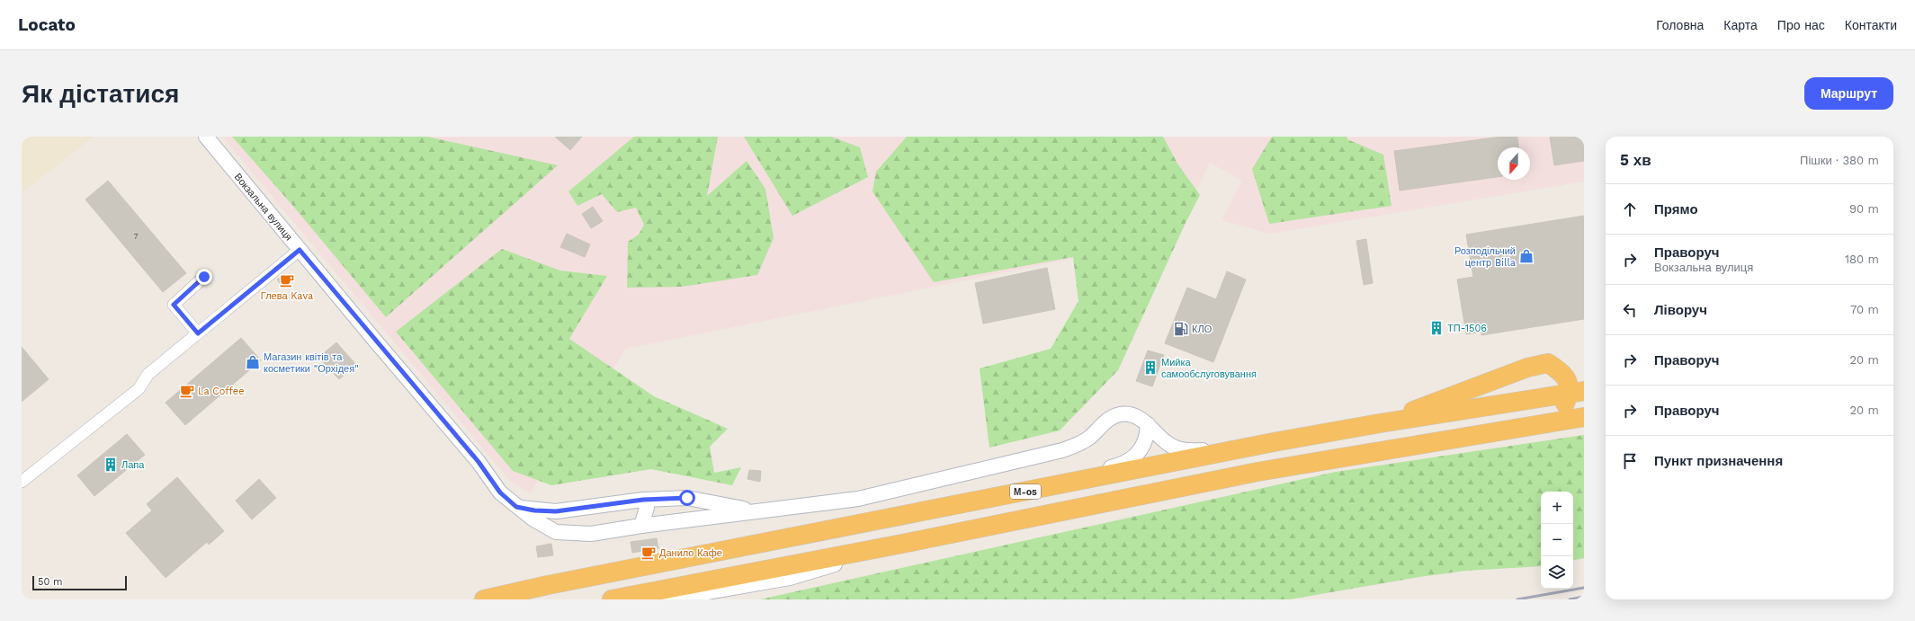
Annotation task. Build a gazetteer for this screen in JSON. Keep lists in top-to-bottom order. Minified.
{"streets":{"highway":["М-05"],"street":["Вокзальна вулиця"]},"crossings":[["Вокзальна вулиця","М-05"]],"places":{"shop":["Розподільчий центр Billa","Магазин квітів та косметики \"Орхідея\""],"cafe":["Глева Kava","La Coffee","Данило Кафе"],"building":["ТП-1506","Мийка самообслуговування","Лапа"],"fuel station":["КЛО"]},"house_numbers":["7"],"scale_bar":"50 m","north":"bottom","page":{"header":"Locato","nav":["Головна","Карта","Про нас","Контакти"],"buttons":"Маршрут","title":"Як дістатися","heading":["5 хв","Пішки · 380 m"],"list":[["Прямо","90 m"],["Праворуч","Вокзальна вулиця","180 m"],["Ліворуч","70 m"],["Праворуч","20 m"],["Праворуч","20 m"],"Пункт призначення"],"map_buttons":["+","−"],"scale":"50 m"}}
